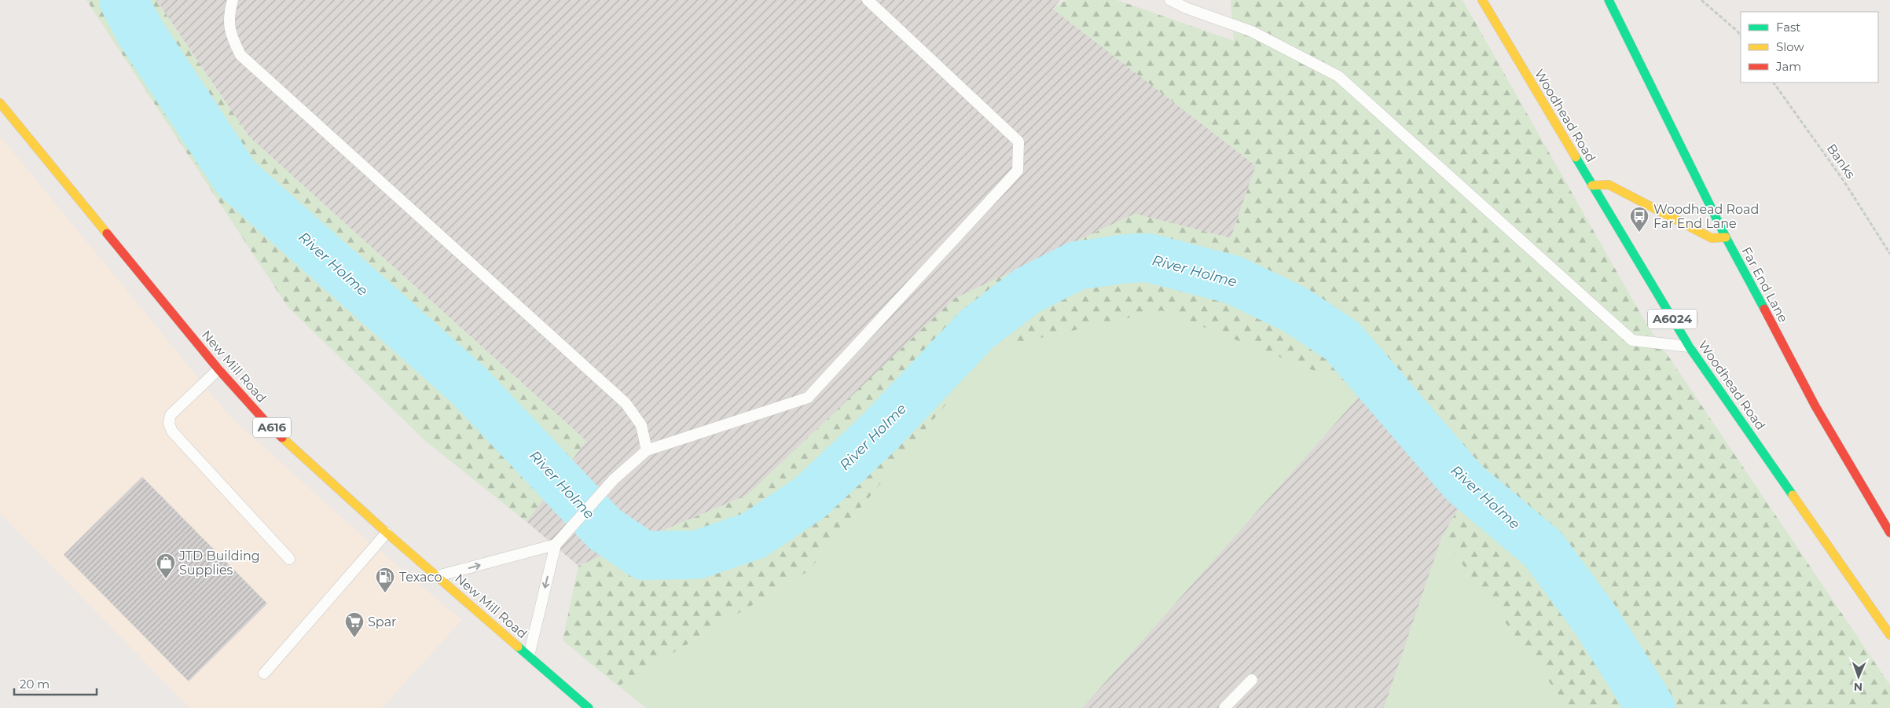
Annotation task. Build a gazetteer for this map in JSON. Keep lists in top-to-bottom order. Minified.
{"streets":{"main road":["Woodhead Road","Far End Lane","A6024","New Mill Road","A616"],"path":["Banks"]},"water":["River Holme"],"places":{"bus stop":["Woodhead Road Far End Lane"],"shop":["JTD Building Supplies"],"fuel station":["Texaco"],"supermarket":["Spar"]},"legend":["Fast","Slow","Jam"],"scale_bar":"20 m","north":"bottom"}
